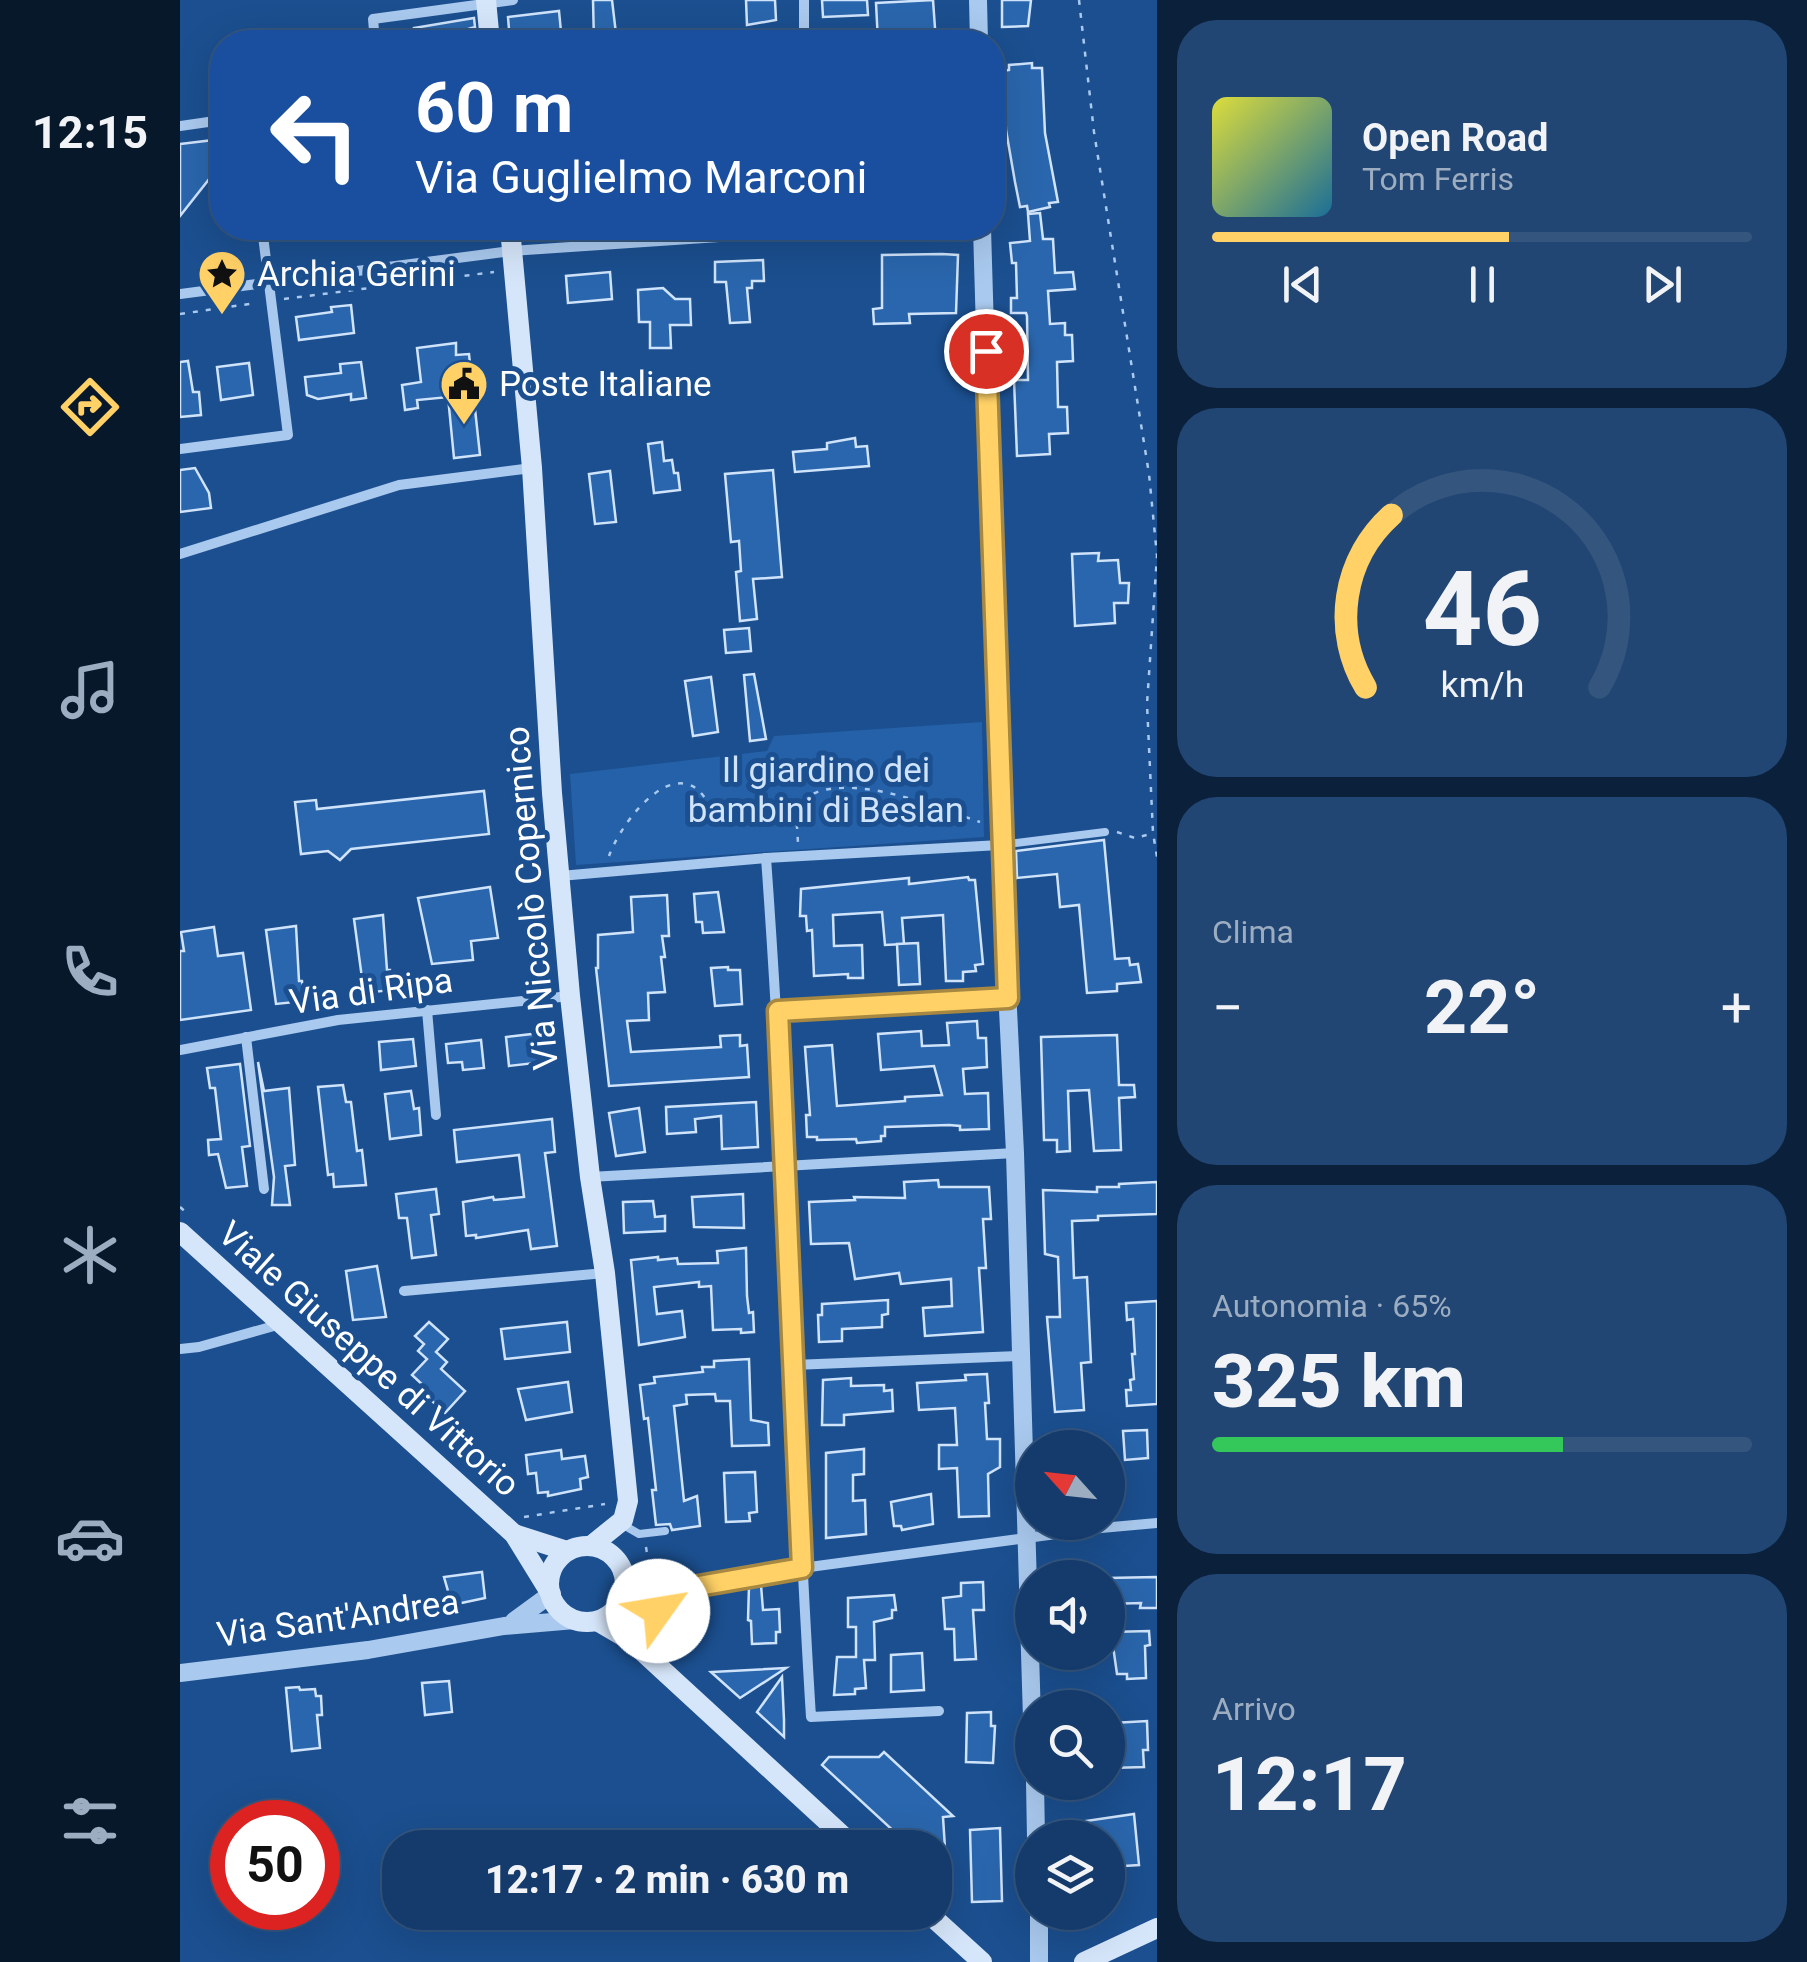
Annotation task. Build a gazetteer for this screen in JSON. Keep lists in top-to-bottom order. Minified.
{"streets":{"main road":["Via Niccolò Copernico","Viale Giuseppe di Vittorio"],"street":["Via di Ripa","Via Sant'Andrea"]},"crossings":[["Via Niccolò Copernico","Via di Ripa"],["Viale Giuseppe di Vittorio","Via Sant'Andrea"]],"parks":["Il giardino dei bambini di Beslan"],"places":{"place":["Archia Gerini"],"public building":["Poste Italiane"]},"north":"top left","page":{"tabs":"12:15","turn":["60 m","Via Guglielmo Marconi"],"song":["Open Road","Tom Ferris"],"tile":["Clima",["Autonomia · 65%","325 km"],["Arrivo","12:17"]],"heat":["−","22°","+"],"limit":"50","trip":"12:17 · 2 min · 630 m","gauge":["46","km/h"]}}
